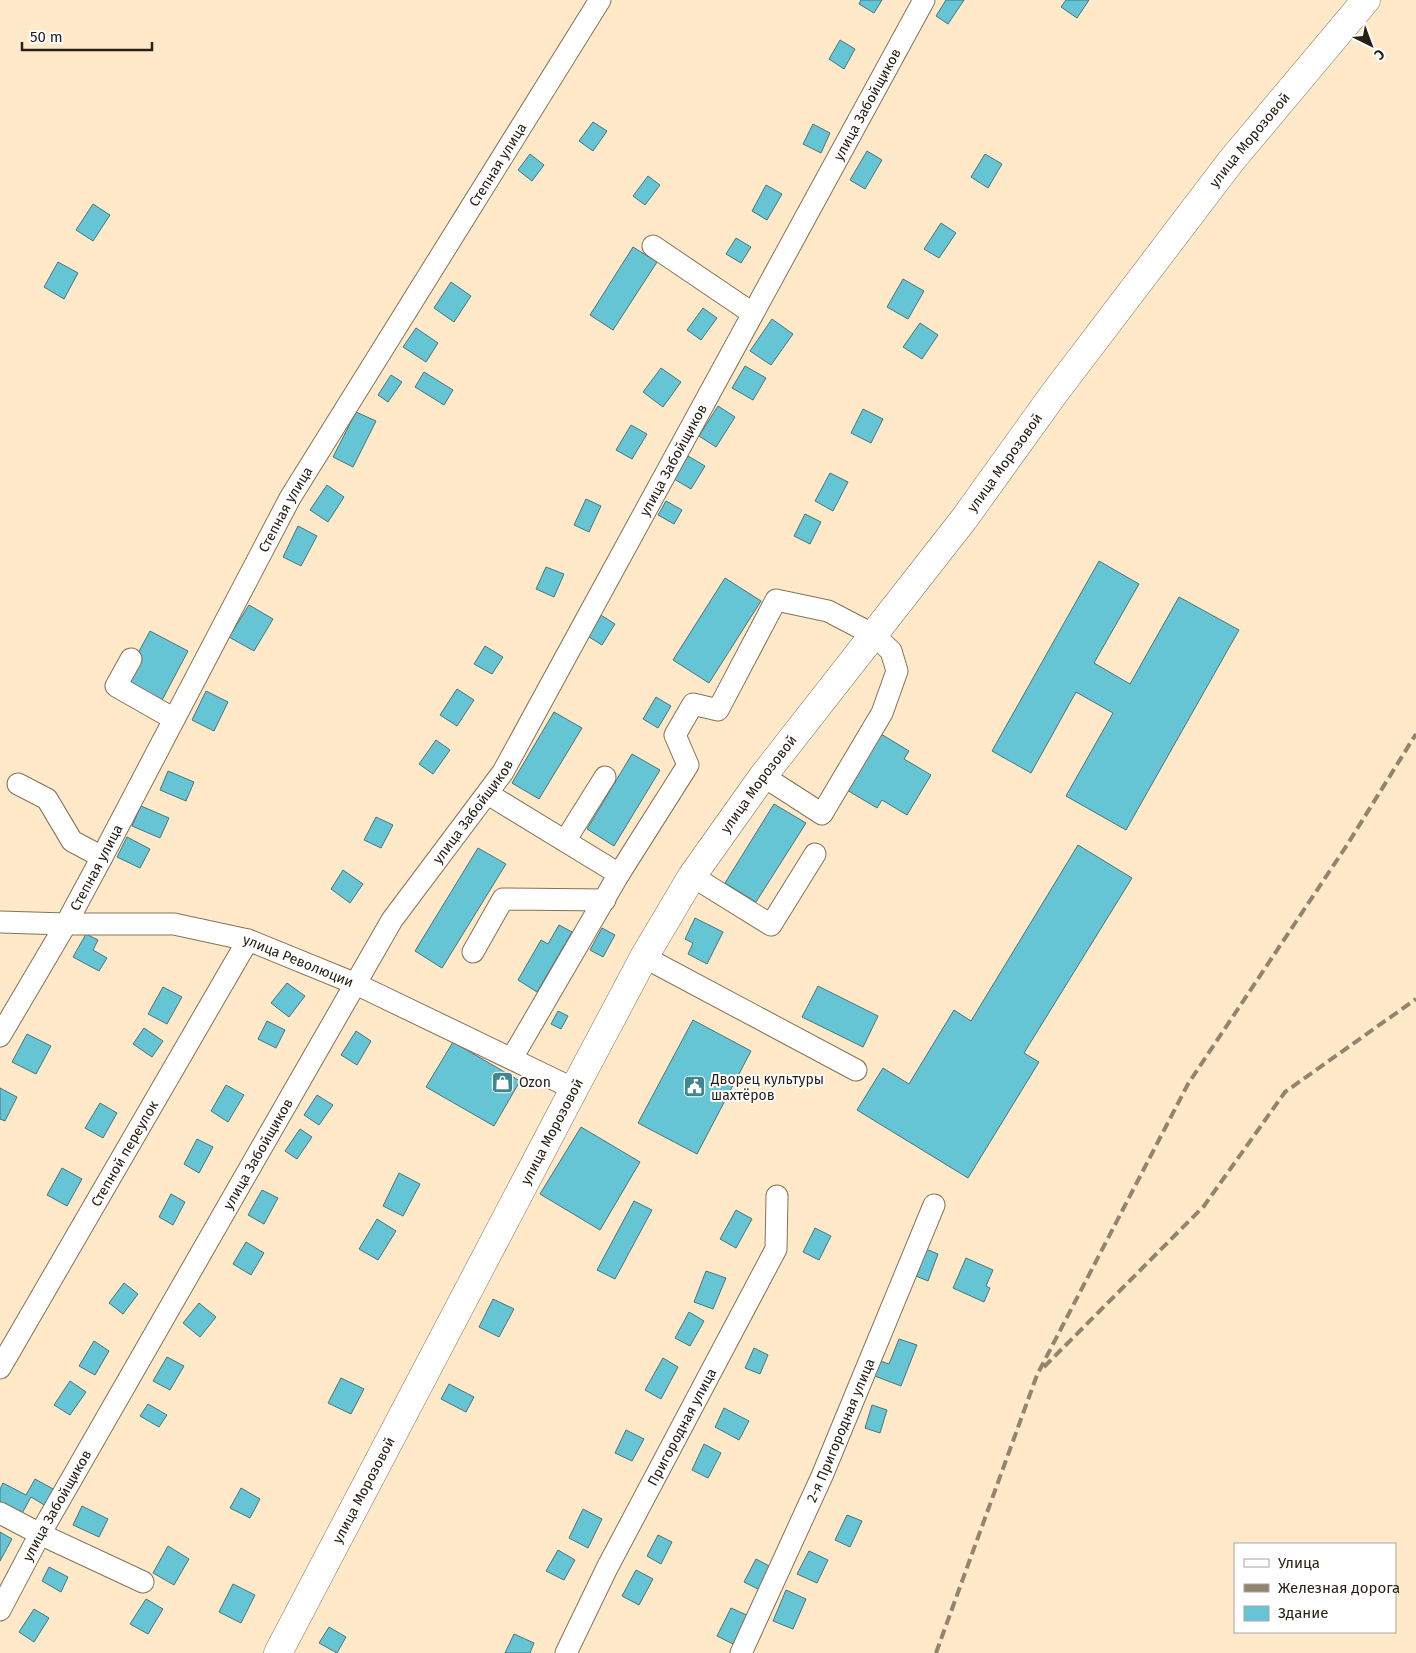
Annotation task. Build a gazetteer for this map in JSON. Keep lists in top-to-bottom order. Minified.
{"streets":{"main road":["улица Морозовой"],"street":["улица Забойщиков","Степная улица","улица Революции","Степной переулок","Пригородная улица","2-я Пригородная улица"]},"crossings":[["улица Забойщиков","улица Революции"],["улица Морозовой","улица Революции"],["Степная улица","улица Революции"],["улица Революции","Степной переулок"]],"places":{"shop":["Ozon"],"public building":["Дворец культуры шахтёров"]},"legend":["Улица","Железная дорога","Здание"],"scale_bar":"50 m","north":"bottom right"}
